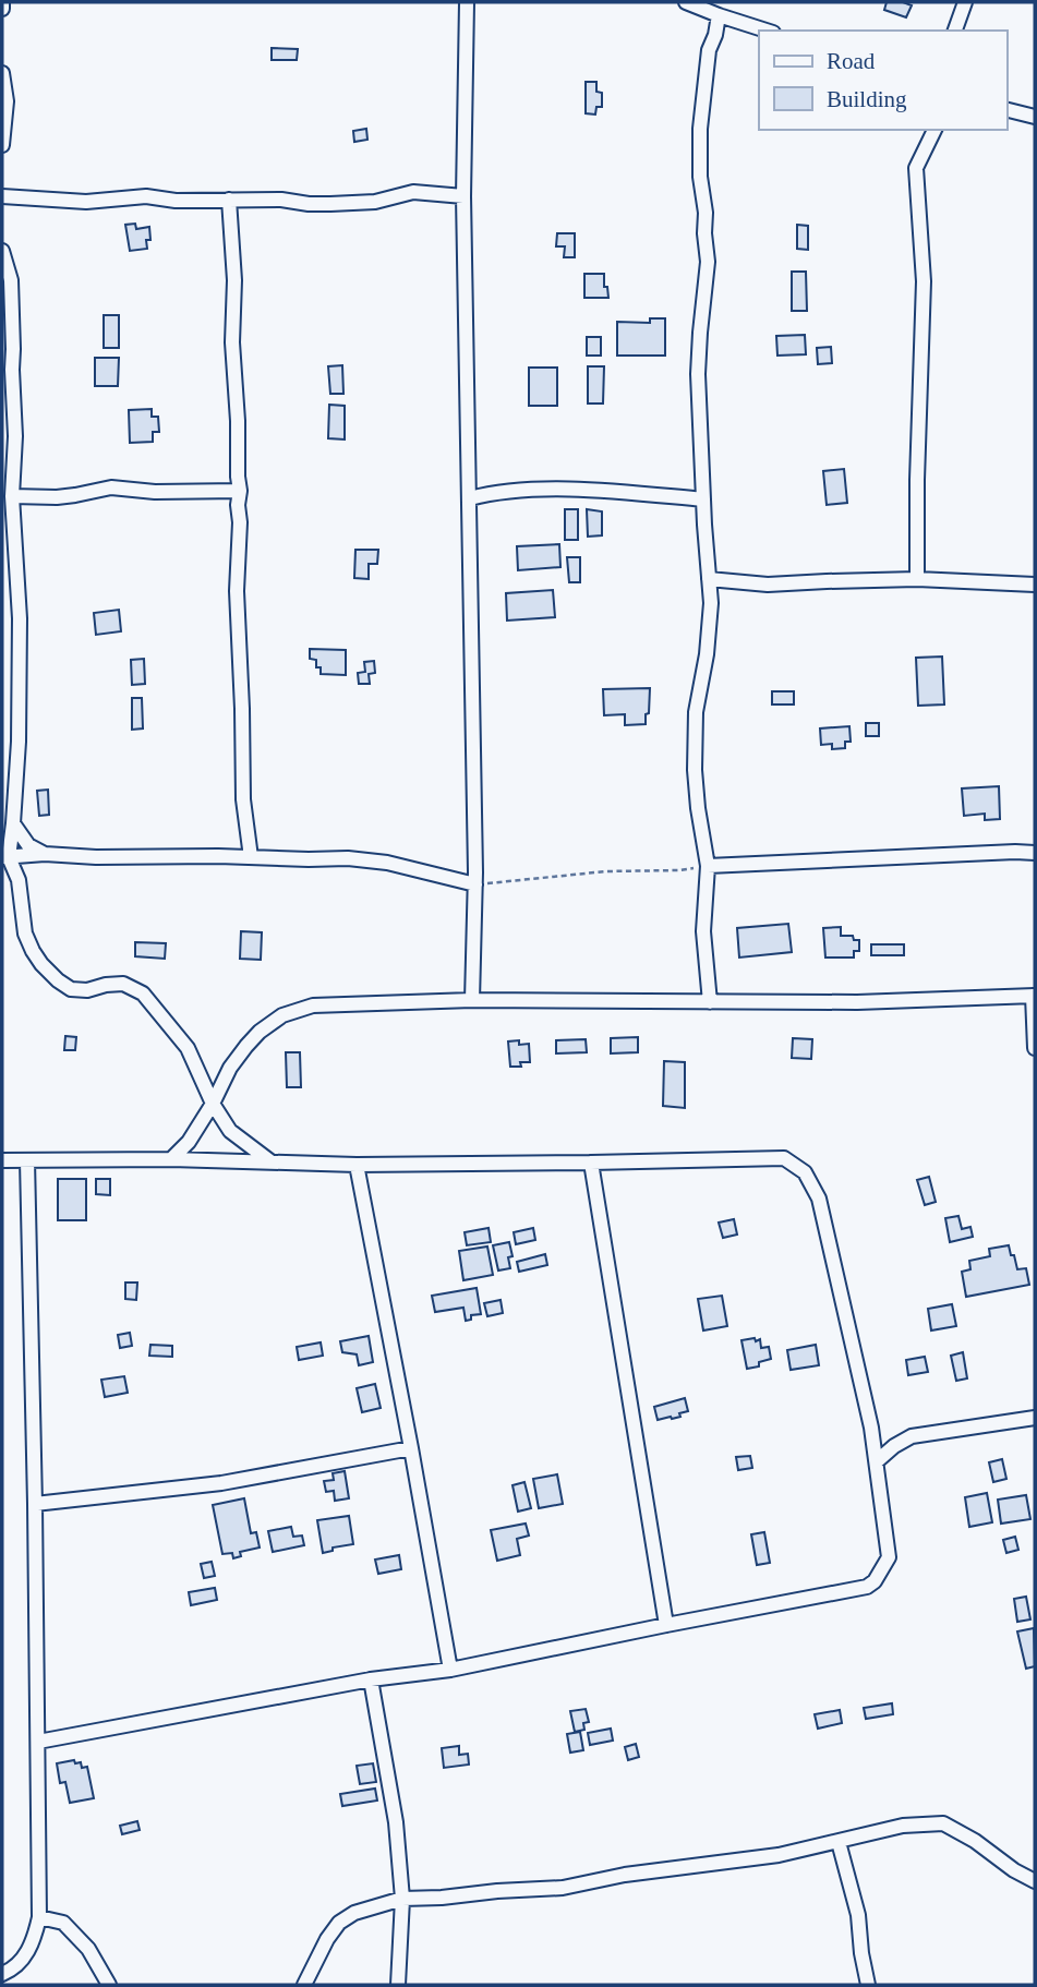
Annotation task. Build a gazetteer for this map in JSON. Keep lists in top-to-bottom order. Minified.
{"legend":["Road","Building"]}
